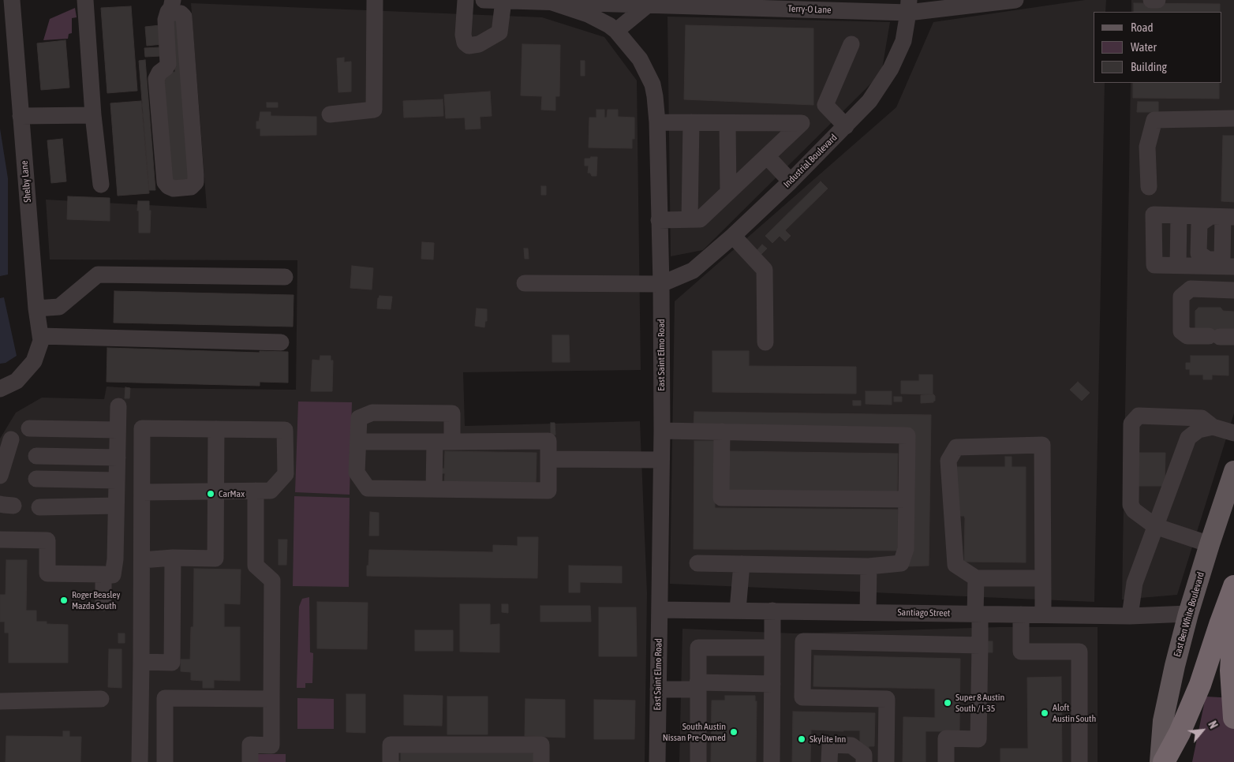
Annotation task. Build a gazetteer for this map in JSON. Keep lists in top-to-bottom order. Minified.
{"streets":{"main road":["East Ben White Boulevard"],"street":["Terry-O Lane","Industrial Boulevard","Shelby Lane","East Saint Elmo Road","Santiago Street"]},"crossings":[["Terry-O Lane","Industrial Boulevard"],["Terry-O Lane","East Saint Elmo Road"],["Industrial Boulevard","East Saint Elmo Road"],["East Saint Elmo Road","Santiago Street"],["Santiago Street","East Ben White Boulevard"]],"places":["CarMax","Roger Beasley Mazda South","Super 8 Austin South / I-35","Aloft Austin South","South Austin Nissan Pre-Owned","Skylite Inn"],"legend":["Road","Water","Building"],"north":"top right"}
